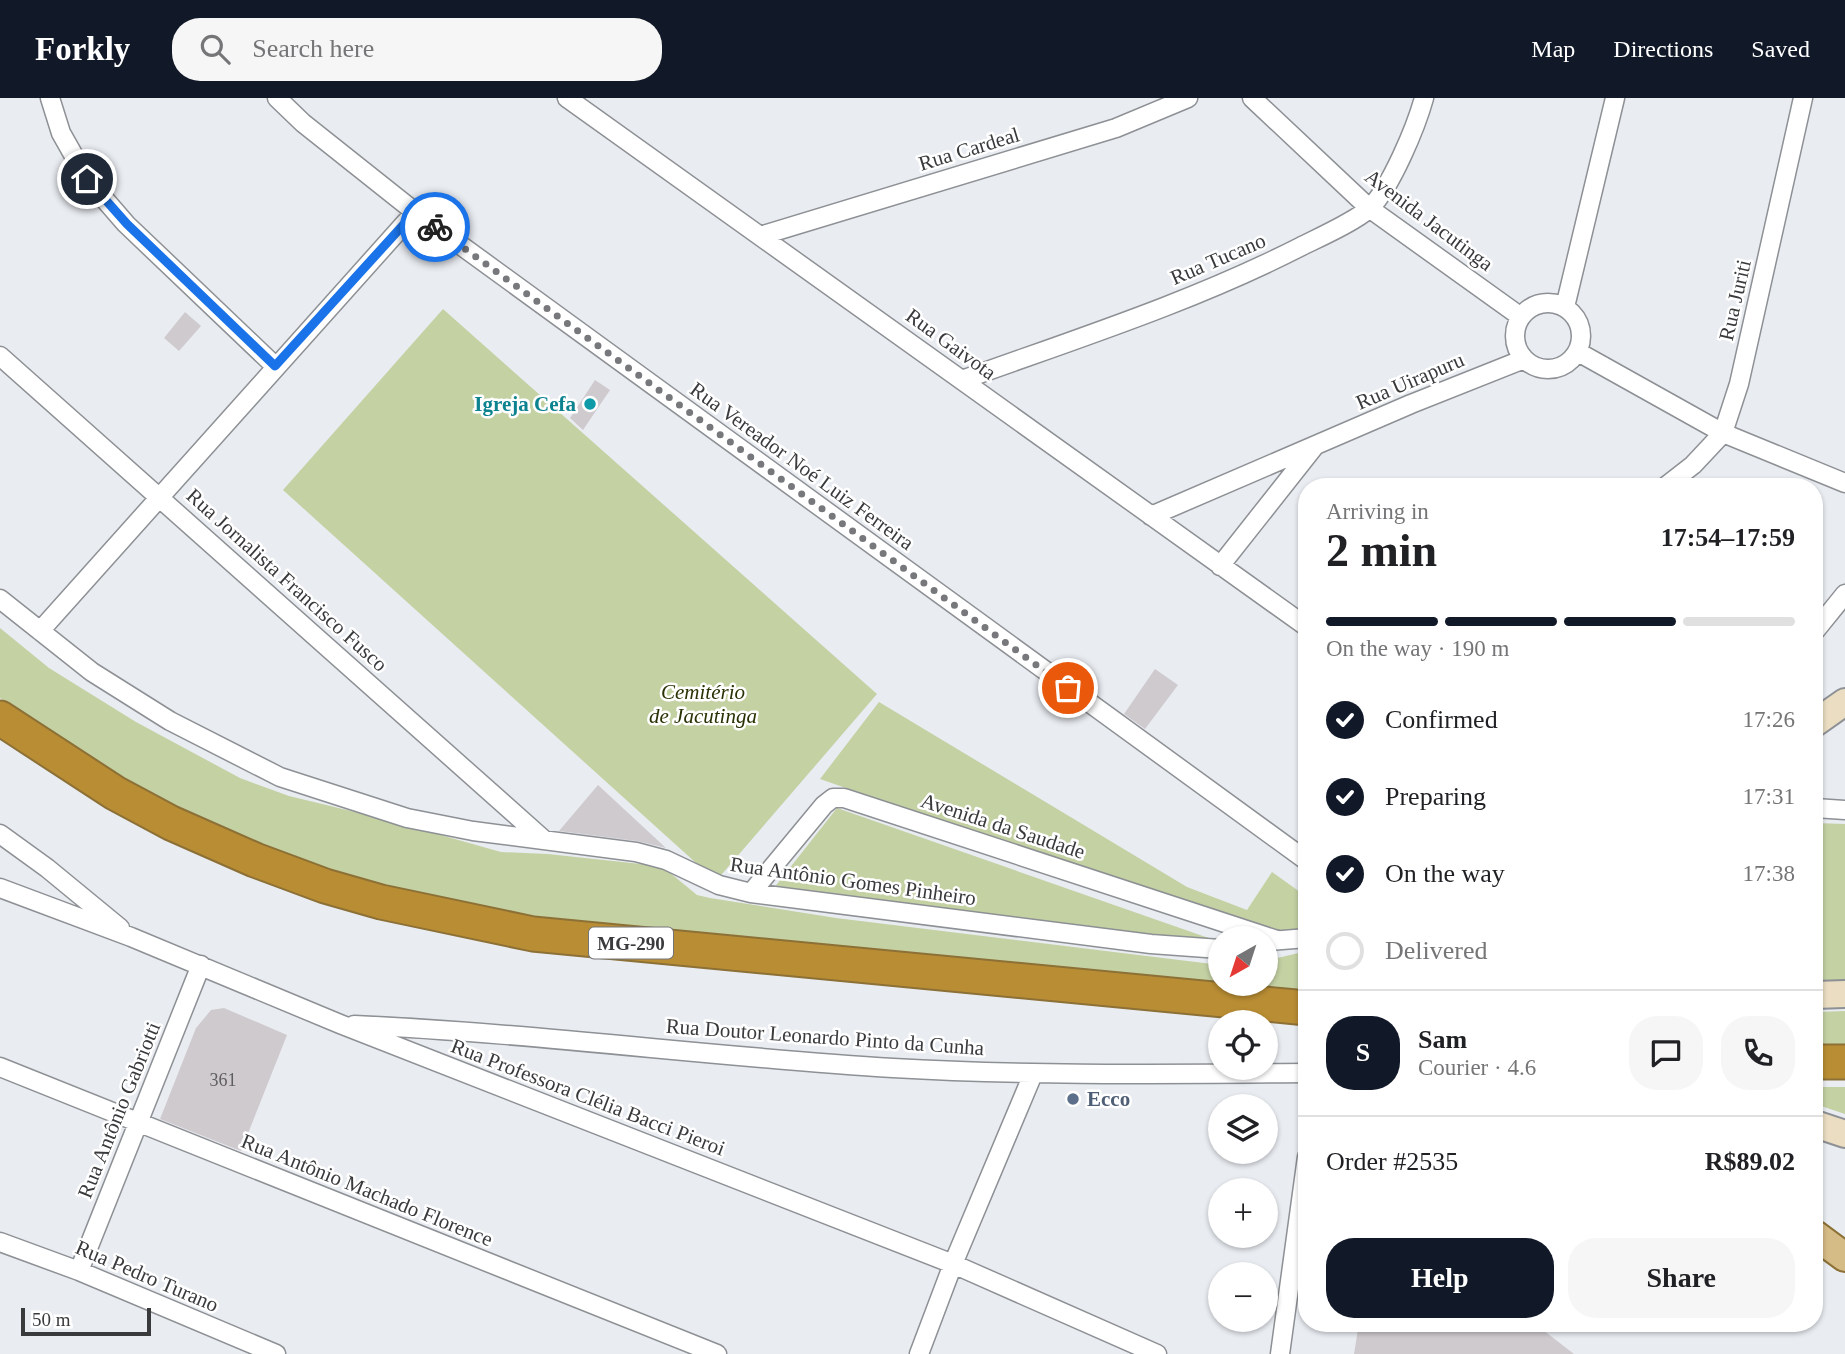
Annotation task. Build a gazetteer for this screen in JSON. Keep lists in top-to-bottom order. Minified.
{"streets":{"highway":["MG-290"],"street":["Rua Cardeal","Avenida Jacutinga","Rua Tucano","Rua Juriti","Rua Gaivota","Rua Uirapuru","Rua Vereador Noé Luiz Ferreira","Rua Jornalista Francisco Fusco","Avenida da Saudade","Rua Antônio Gomes Pinheiro","Rua Doutor Leonardo Pinto da Cunha","Rua Professora Clélia Bacci Pieroi","Rua Antônio Gabriotti","Rua Antônio Machado Florence","Rua Pedro Turano"]},"crossings":[["Rua Cardeal","Rua Gaivota"],["Avenida Jacutinga","Rua Tucano"],["Avenida Jacutinga","Rua Uirapuru"],["Rua Tucano","Rua Gaivota"],["Rua Gaivota","Rua Uirapuru"],["Rua Jornalista Francisco Fusco","Rua Antônio Gomes Pinheiro"],["Avenida da Saudade","Rua Antônio Gomes Pinheiro"],["Rua Doutor Leonardo Pinto da Cunha","Rua Professora Clélia Bacci Pieroi"],["Rua Professora Clélia Bacci Pieroi","Rua Antônio Gabriotti"],["Rua Antônio Gabriotti","Rua Antônio Machado Florence"],["Rua Antônio Gabriotti","Rua Pedro Turano"]],"parks":["Cemitério de Jacutinga"],"places":["Igreja Cefa","Ecco"],"house_numbers":["361"],"scale_bar":"50 m","north":"bottom left","page":{"header":"Forkly","search":"Search here","nav":["Map","Directions","Saved"],"heading":["2 min","Arriving in","17:54–17:59"],"panel":["Sam","Courier · 4.6","Order #2535","R$89.02"],"bar":"On the way · 190 m","list":[["Confirmed","17:26"],["Preparing","17:31"],["On the way","17:38"],"Delivered"],"map_buttons":["+","−"],"round":"S","buttons":["Help","Share"],"scale":"50 m"}}
